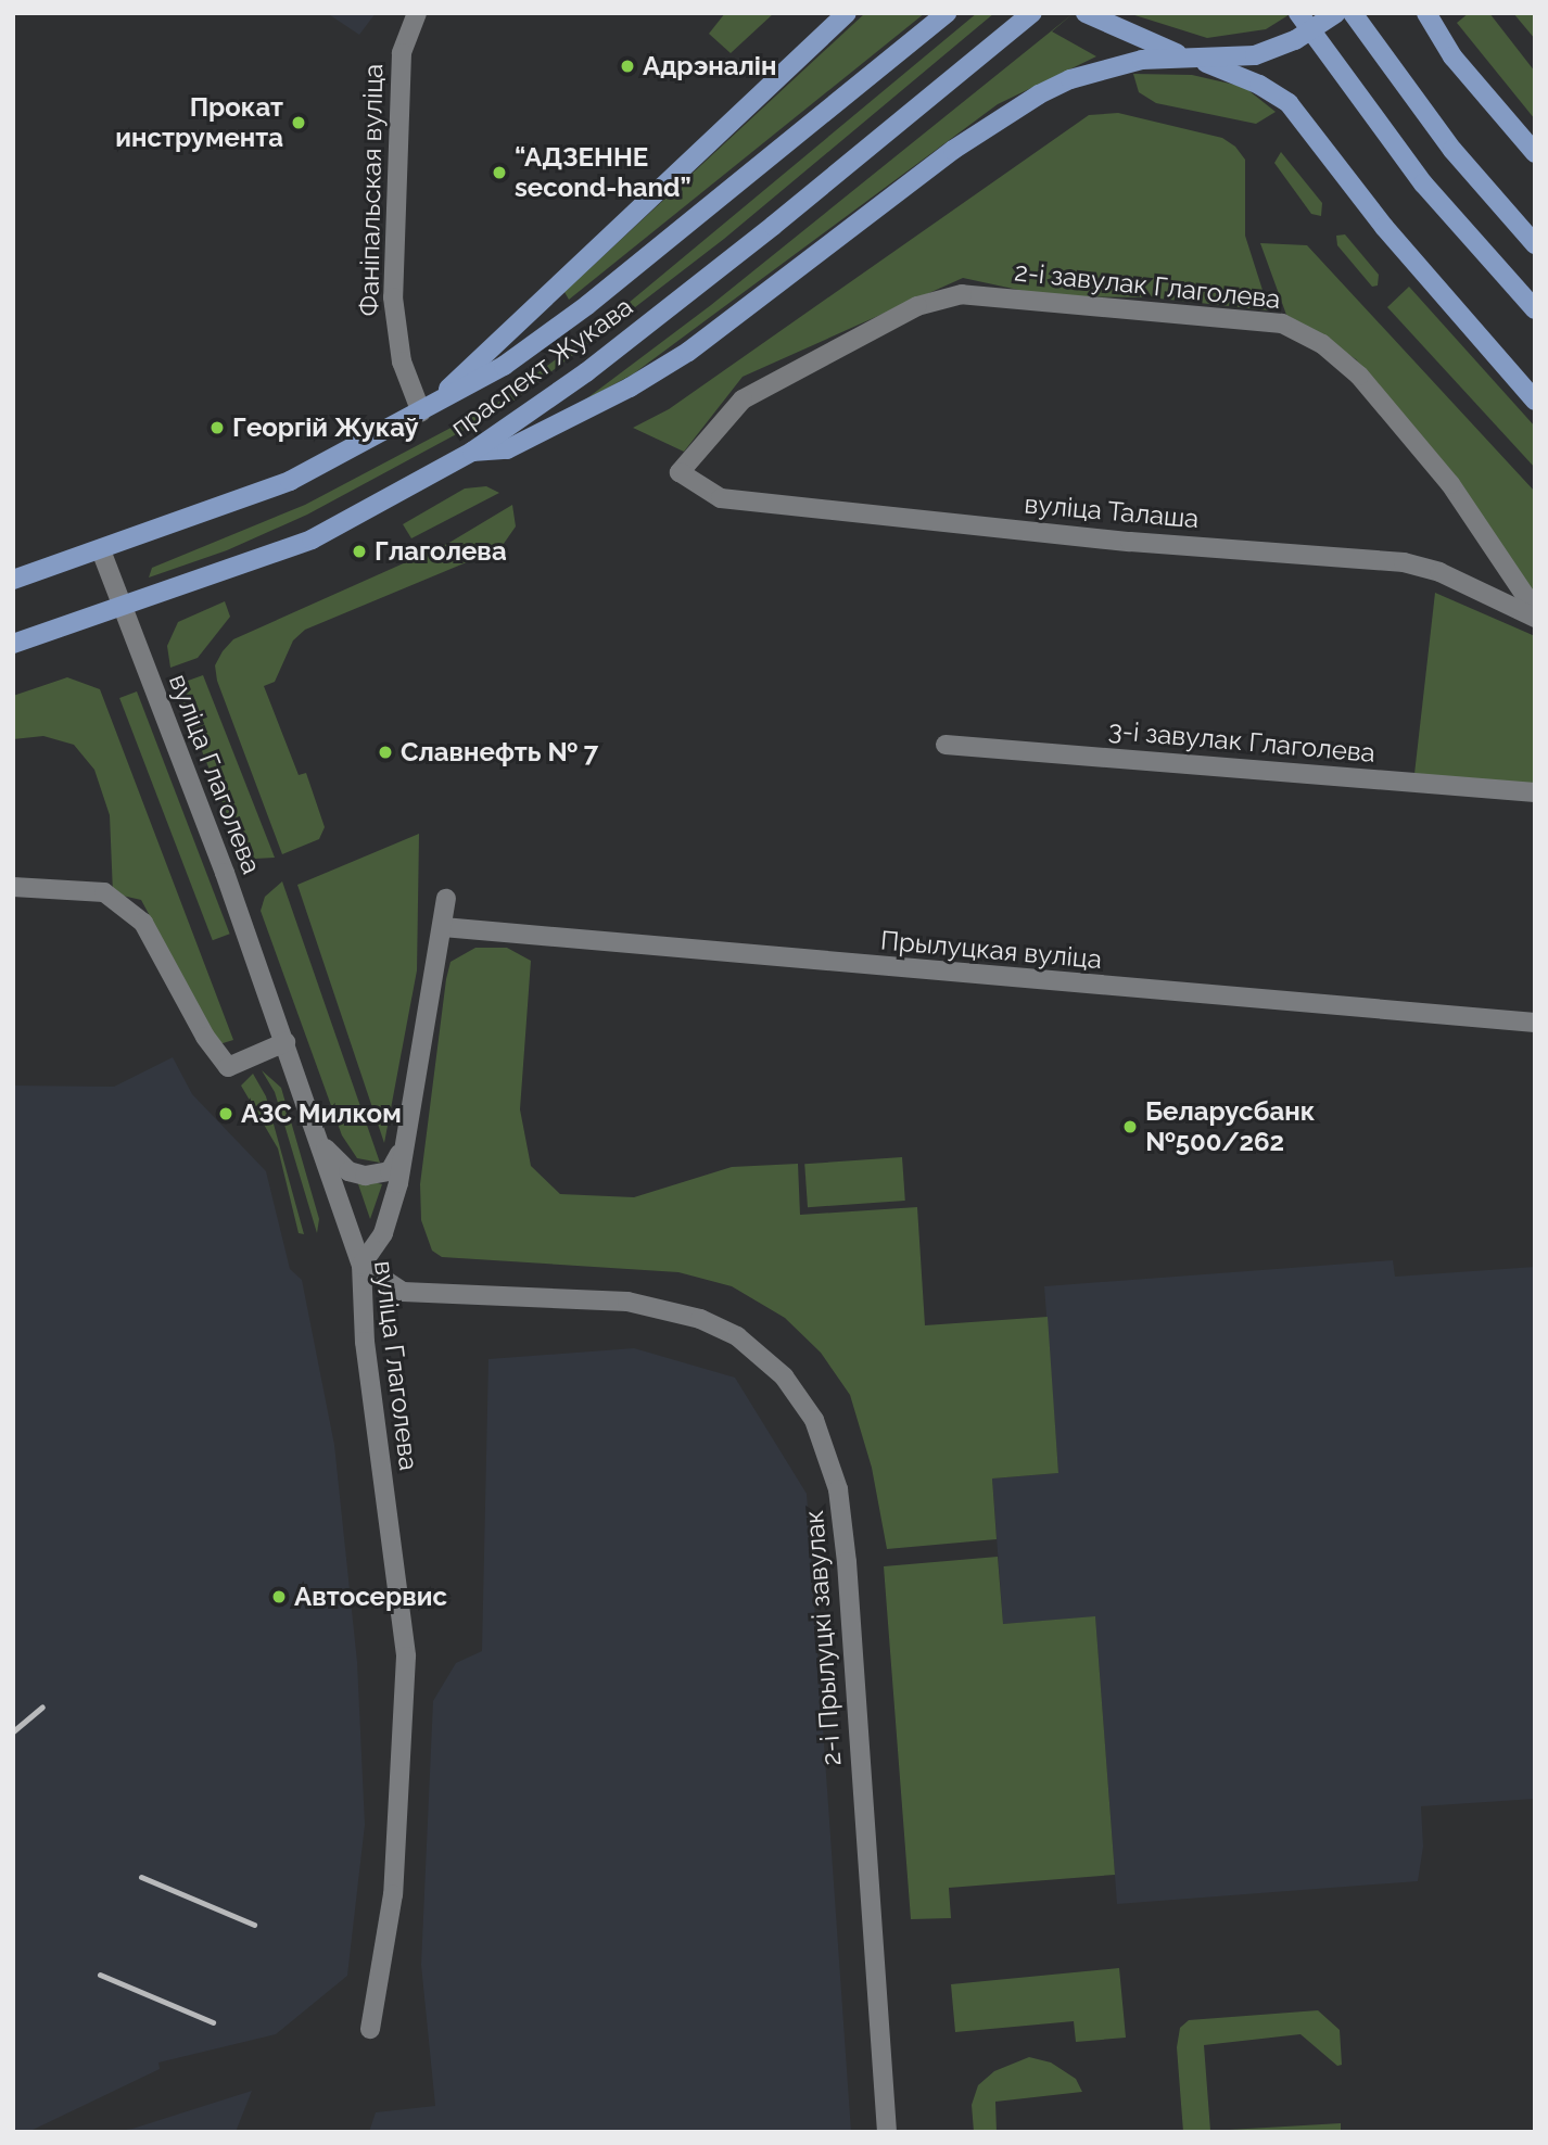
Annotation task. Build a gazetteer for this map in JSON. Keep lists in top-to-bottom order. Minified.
{"streets":{"main road":["праспект Жукава"],"street":["Фаніпальская вуліца","2-і завулак Глаголева","вуліца Талаша","3-і завулак Глаголева","вуліца Глаголева","Прылуцкая вуліца","2-і Прылуцкі завулак"]},"crossings":[["Фаніпальская вуліца","праспект Жукава"],["2-і завулак Глаголева","вуліца Талаша"],["праспект Жукава","вуліца Глаголева"],["вуліца Глаголева","2-і Прылуцкі завулак"]],"places":["Адрэналін","Прокат инструмента","“АДЗЕННЕ second-hand”","Георгій Жукаў","Глаголева","Славнефть № 7","АЗС Милком","Беларусбанк №500/262","Автосервис"]}
